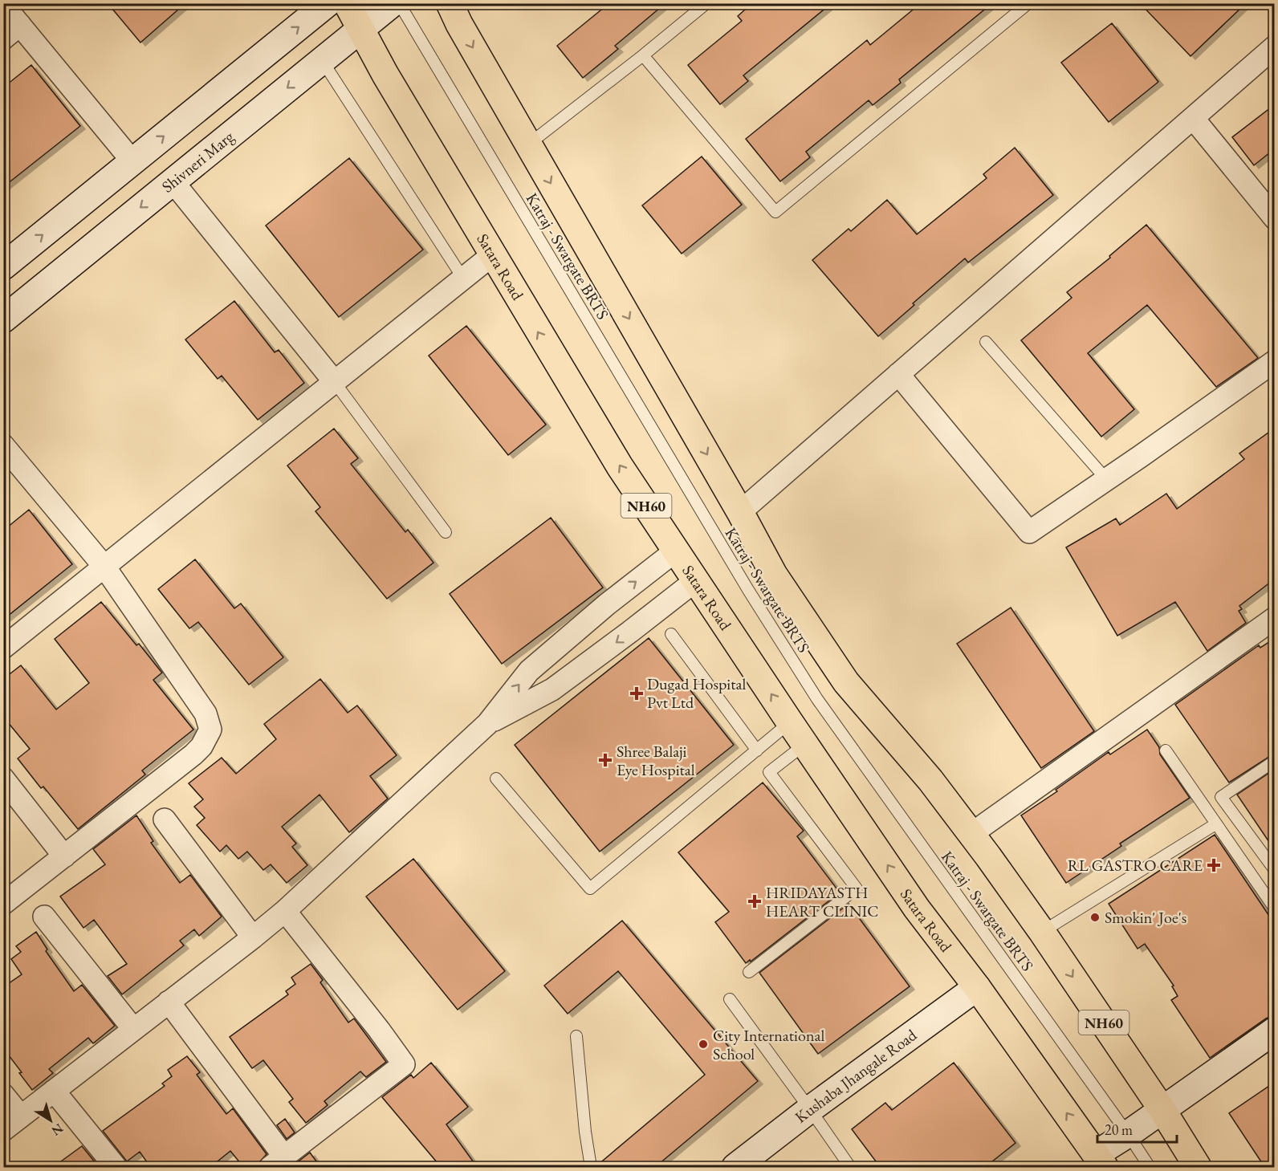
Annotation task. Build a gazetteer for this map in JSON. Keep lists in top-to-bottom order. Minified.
{"streets":{"highway":["Satara Road","NH60"],"main road":["Shivneri Marg","Kushaba Jhangale Road"],"lane":["Katraj - Swargate BRTS"]},"crossings":[["Shivneri Marg","Satara Road"],["Satara Road","Kushaba Jhangale Road"]],"places":{"health":["Dugad Hospital Pvt Ltd","Shree Balaji Eye Hospital","RL GASTRO CARE","HRIDAYASTH HEART CLINIC"],"other":["Smokin' Joe's","City International School"]},"scale_bar":"20 m","north":"bottom right"}
